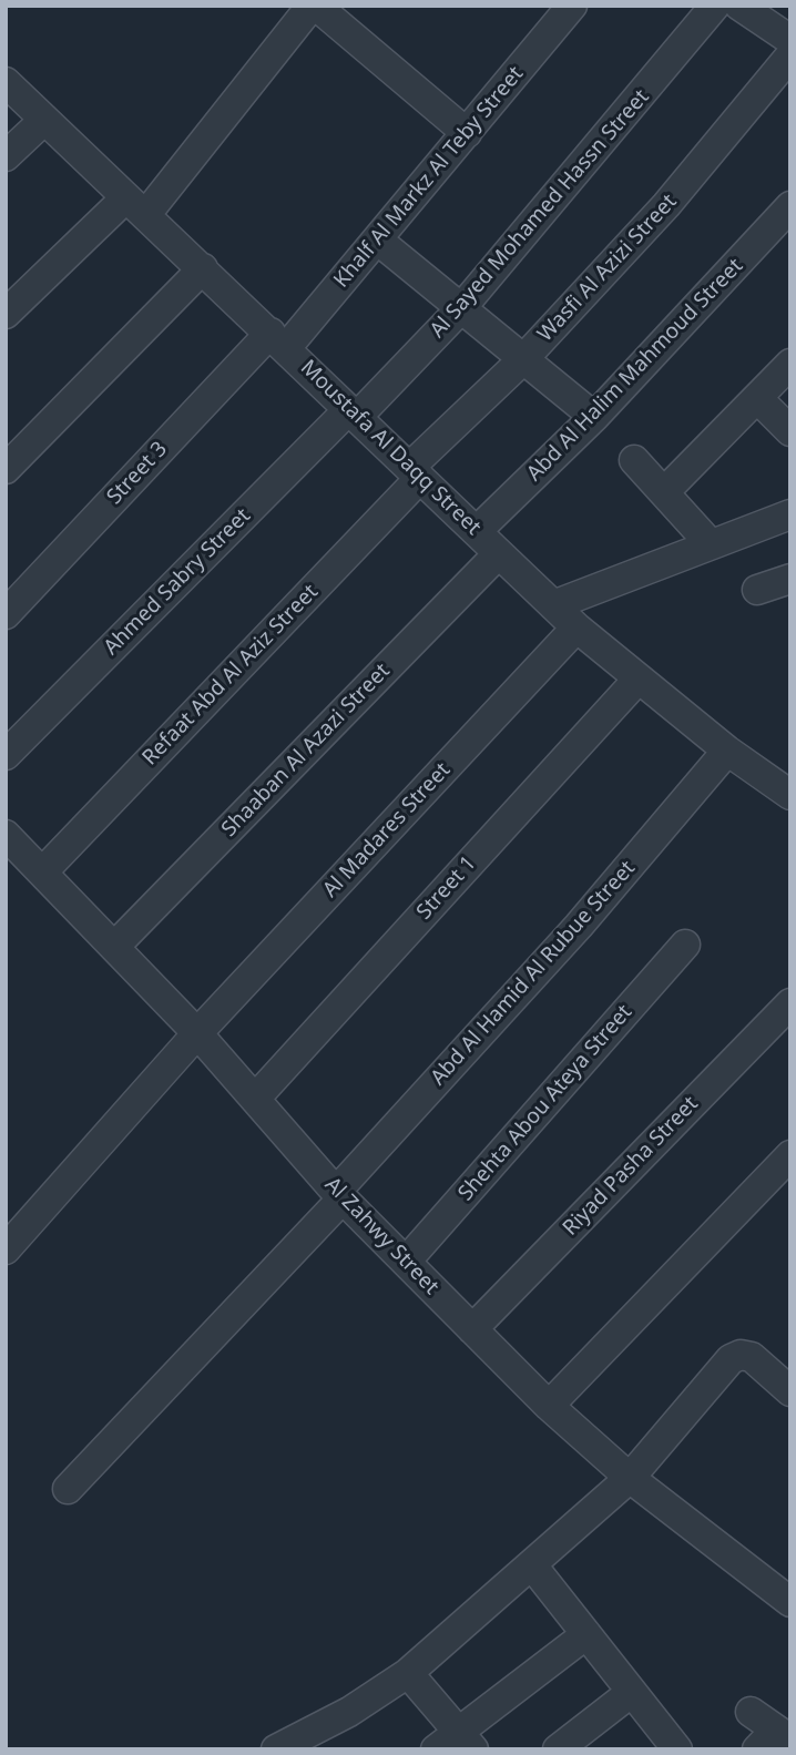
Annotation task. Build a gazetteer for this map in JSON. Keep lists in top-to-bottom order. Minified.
{"streets":{"street":["Khalf Al Markz Al Teby Street","Al Sayed Mohamed Hassn Street","Wasfi Al Azizi Street","Abd Al Halim Mahmoud Street","Moustafa Al Daqq Street","Street 3","Ahmed Sabry Street","Refaat Abd Al Aziz Street","Shaaban Al Azazi Street","Al Madares Street","Street 1","Abd Al Hamid Al Rubue Street","Shehta Abou Ateya Street","Riyad Pasha Street","Al Zahwy Street"]},"crossings":[["Khalf Al Markz Al Teby Street","Moustafa Al Daqq Street"],["Khalf Al Markz Al Teby Street","Street 3"],["Al Sayed Mohamed Hassn Street","Moustafa Al Daqq Street"],["Al Sayed Mohamed Hassn Street","Ahmed Sabry Street"],["Wasfi Al Azizi Street","Moustafa Al Daqq Street"],["Wasfi Al Azizi Street","Refaat Abd Al Aziz Street"],["Abd Al Halim Mahmoud Street","Moustafa Al Daqq Street"],["Moustafa Al Daqq Street","Street 3"],["Moustafa Al Daqq Street","Ahmed Sabry Street"],["Moustafa Al Daqq Street","Refaat Abd Al Aziz Street"],["Moustafa Al Daqq Street","Shaaban Al Azazi Street"],["Moustafa Al Daqq Street","Al Madares Street"],["Moustafa Al Daqq Street","Street 1"],["Moustafa Al Daqq Street","Abd Al Hamid Al Rubue Street"],["Refaat Abd Al Aziz Street","Al Zahwy Street"],["Shaaban Al Azazi Street","Al Zahwy Street"],["Al Madares Street","Al Zahwy Street"],["Street 1","Al Zahwy Street"],["Abd Al Hamid Al Rubue Street","Al Zahwy Street"],["Shehta Abou Ateya Street","Al Zahwy Street"],["Riyad Pasha Street","Al Zahwy Street"]]}
